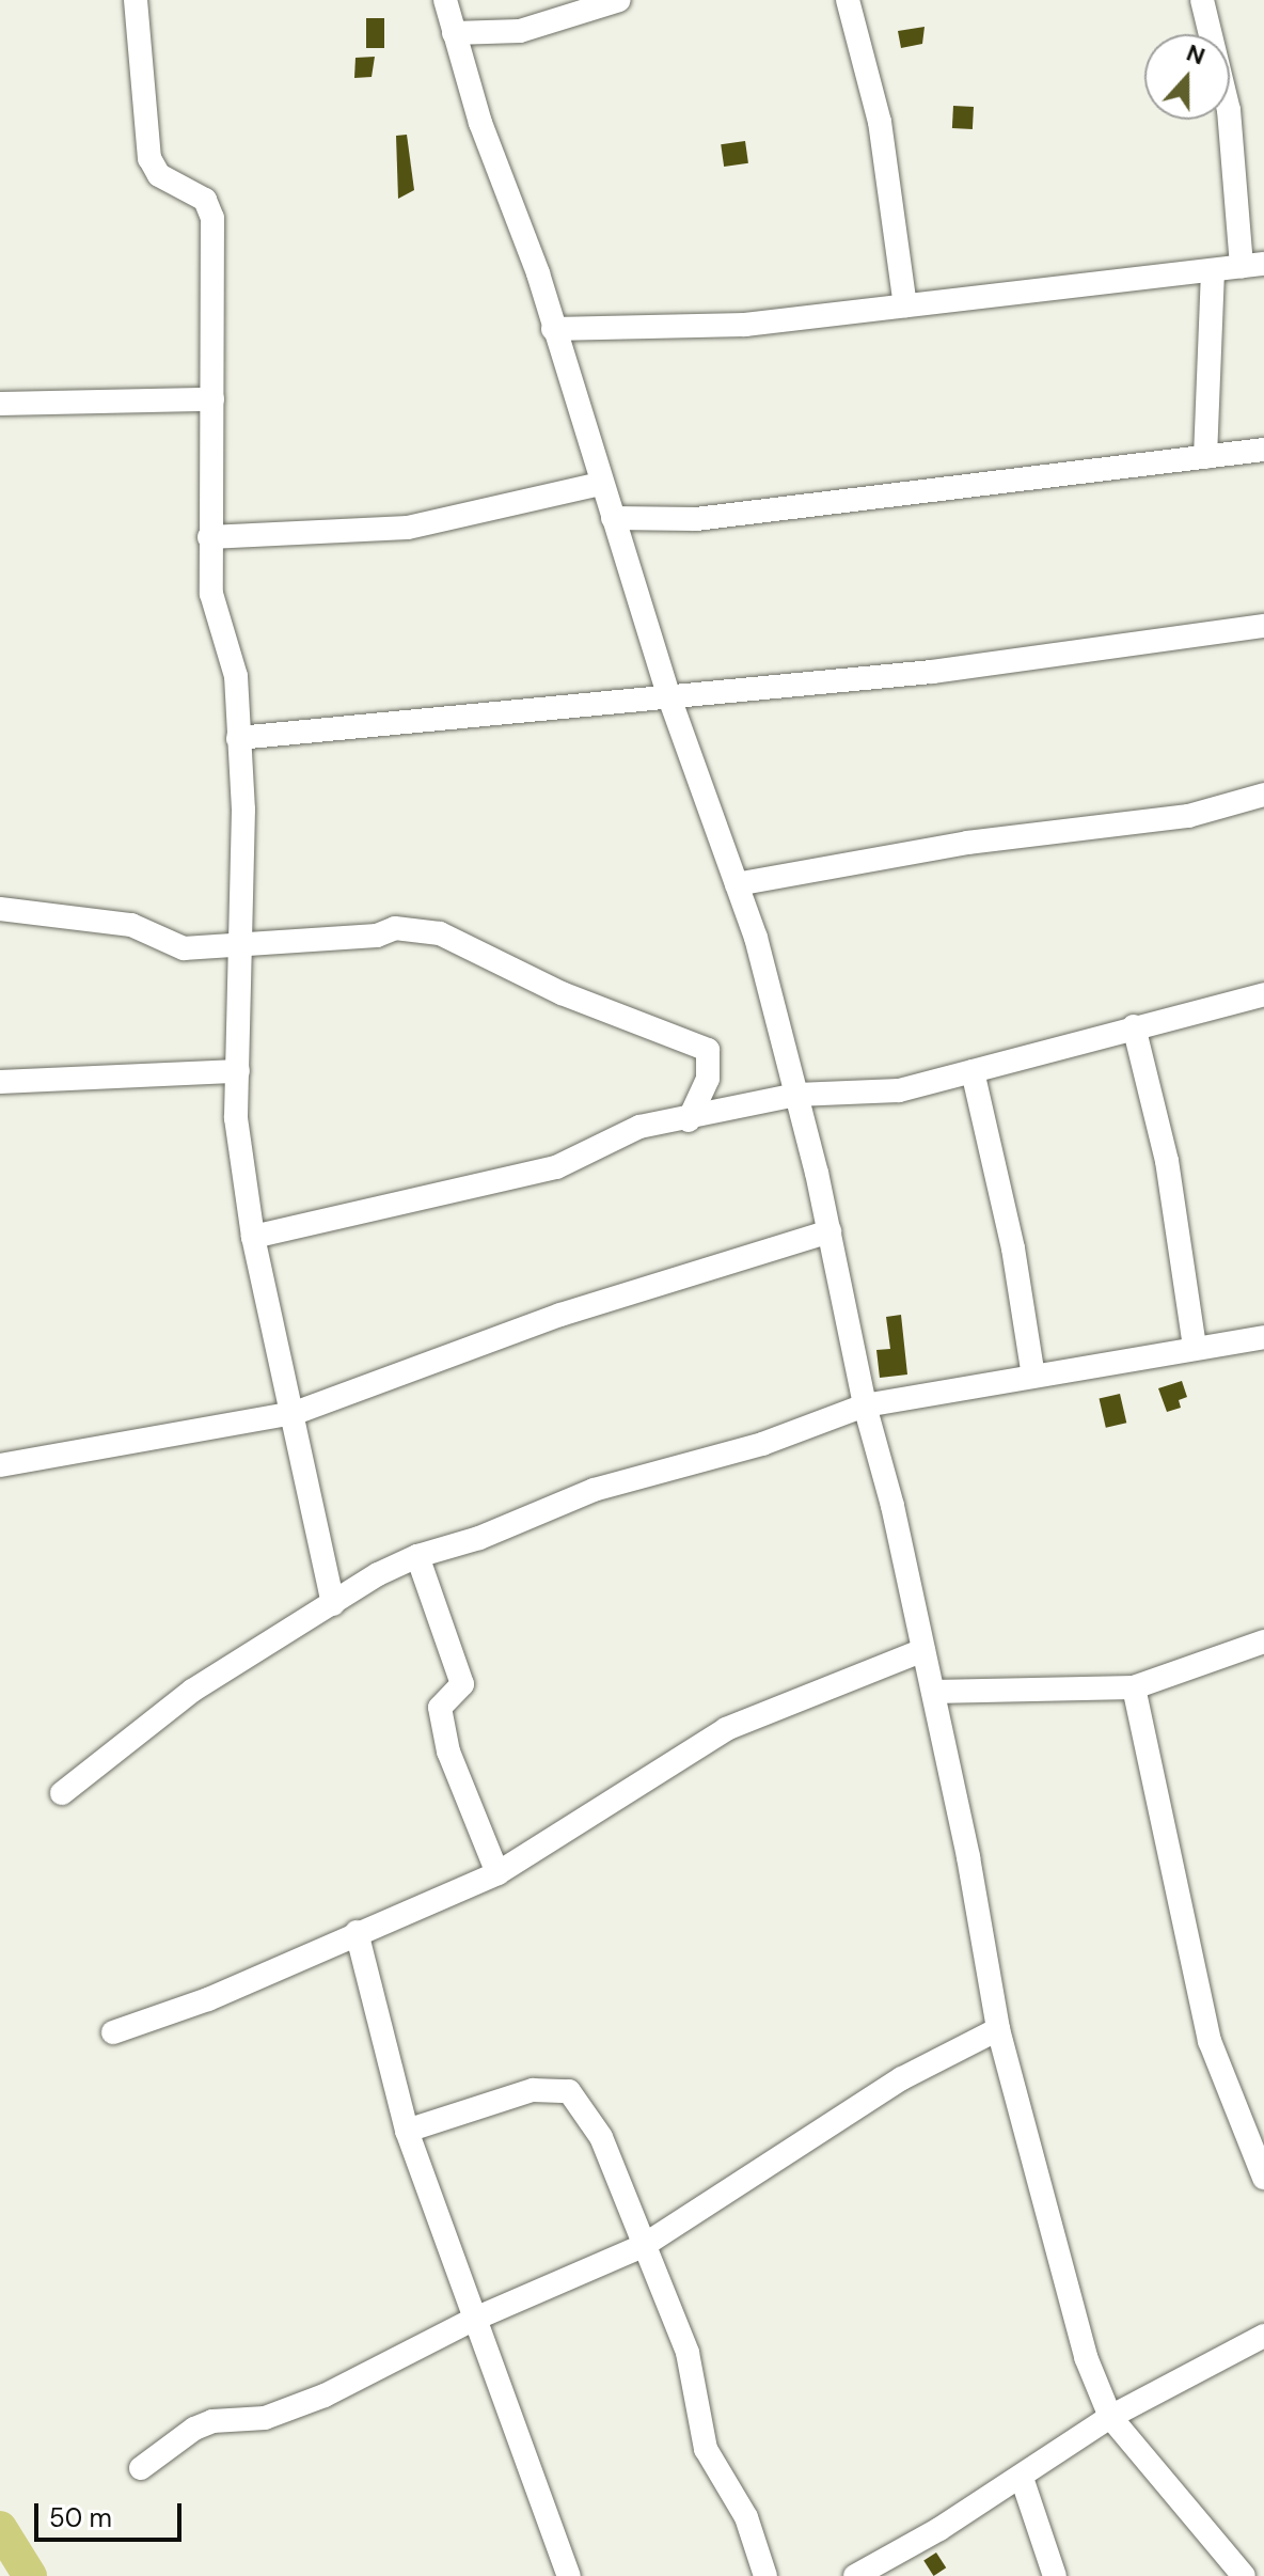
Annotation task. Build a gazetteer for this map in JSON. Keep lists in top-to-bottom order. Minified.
{"scale_bar":"50 m","north":"top"}
